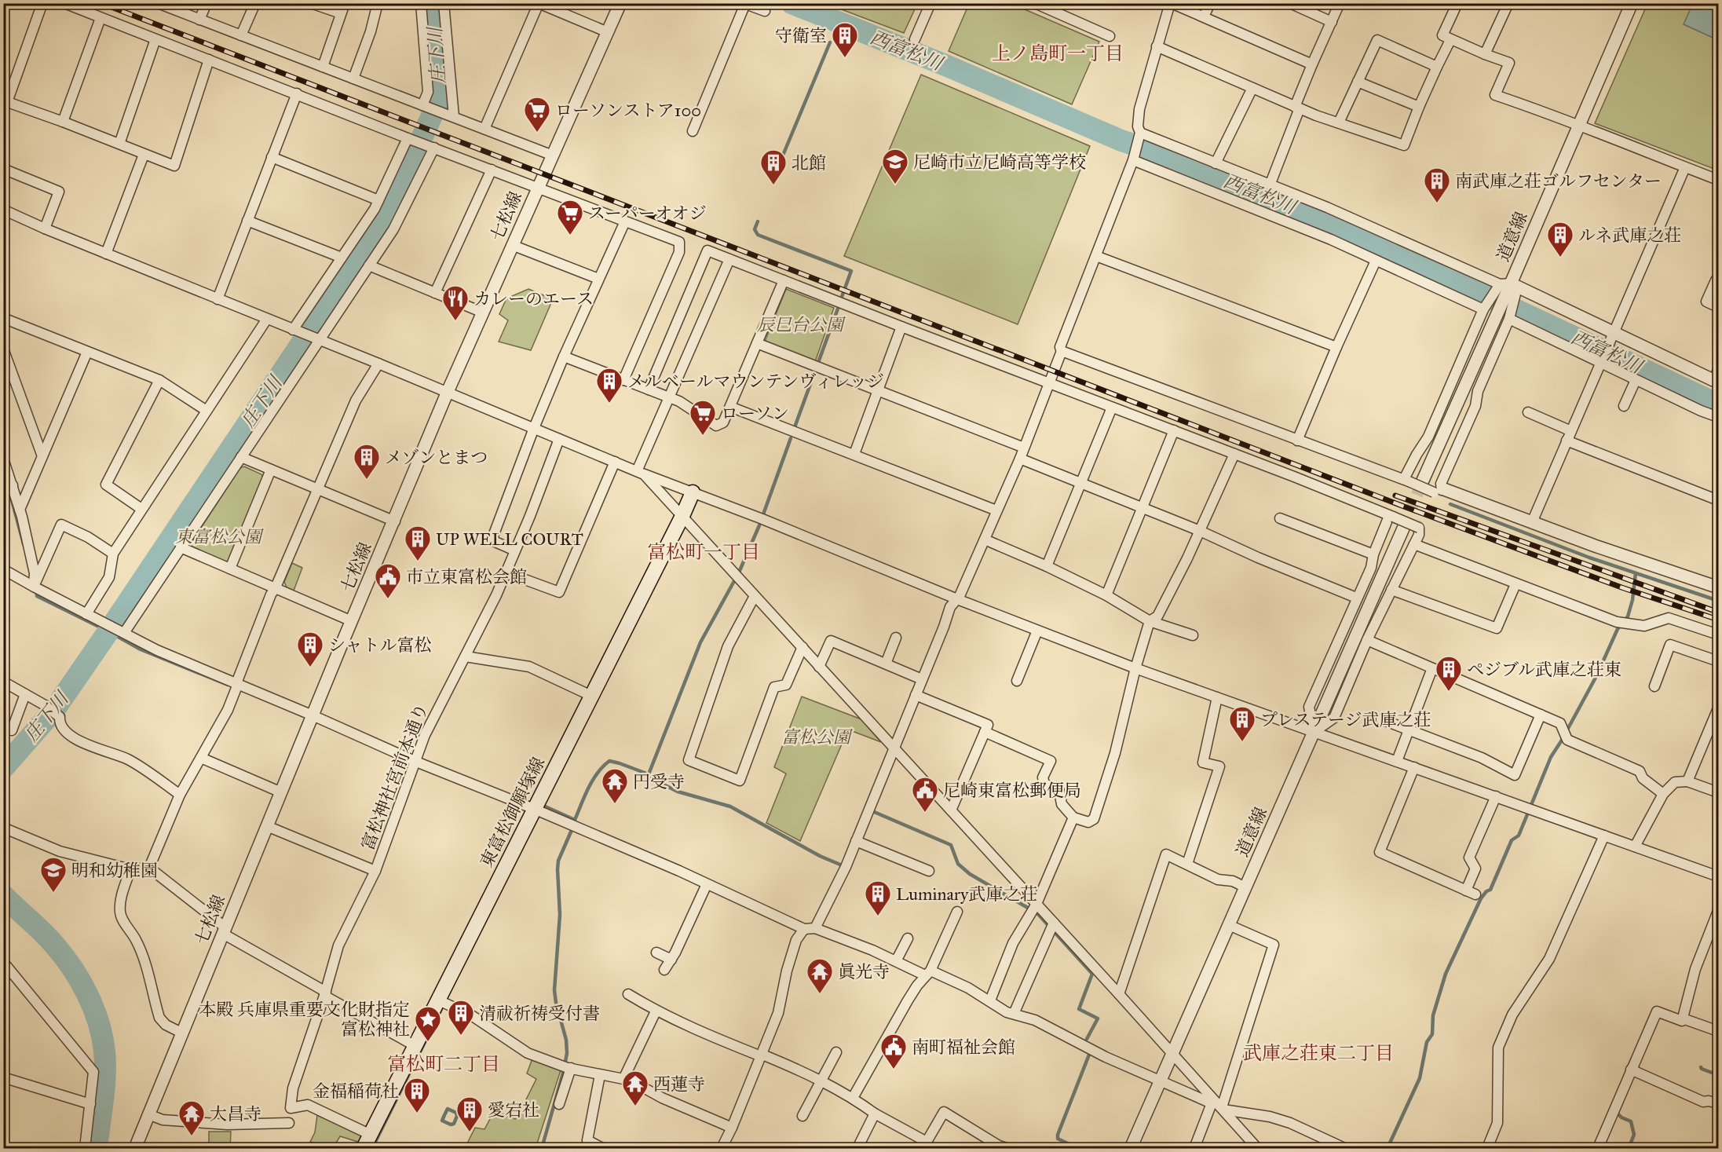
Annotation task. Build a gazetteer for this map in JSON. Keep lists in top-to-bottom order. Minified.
{"streets":{"main road":["東富松御願塚線"],"street":["七松線","道意線","富松神社宮前本通り"]},"crossings":[["富松神社宮前本通り","東富松御願塚線"]],"districts":["上ノ島町一丁目","富松町一丁目","武庫之荘東二丁目","富松町二丁目"],"water":["西富松川","庄下川"],"parks":["辰巳台公園","東富松公園","富松公園"],"places":{"building":["守衛室","北館","南武庫之荘ゴルフセンター","ルネ武庫之荘","メルベールマウンテンヴィレッジ","メゾンとまつ","UP WELL COURT","シャトル富松","ペジブル武庫之荘東","プレステージ武庫之荘","Luminary武庫之荘","清祓祈祷受付書","金福稲荷社","愛宕社"],"supermarket":["ローソンストア100","スーパーオオジ","ローソン"],"school or university":["尼崎市立尼崎高等学校","明和幼稚園"],"restaurant":["カレーのエース"],"public building":["市立東富松会館","尼崎東富松郵便局","南町福祉会館"],"temple":["円受寺","眞光寺","西蓮寺","大昌寺"],"place":["本殿 兵庫県重要文化財指定 富松神社"]}}
